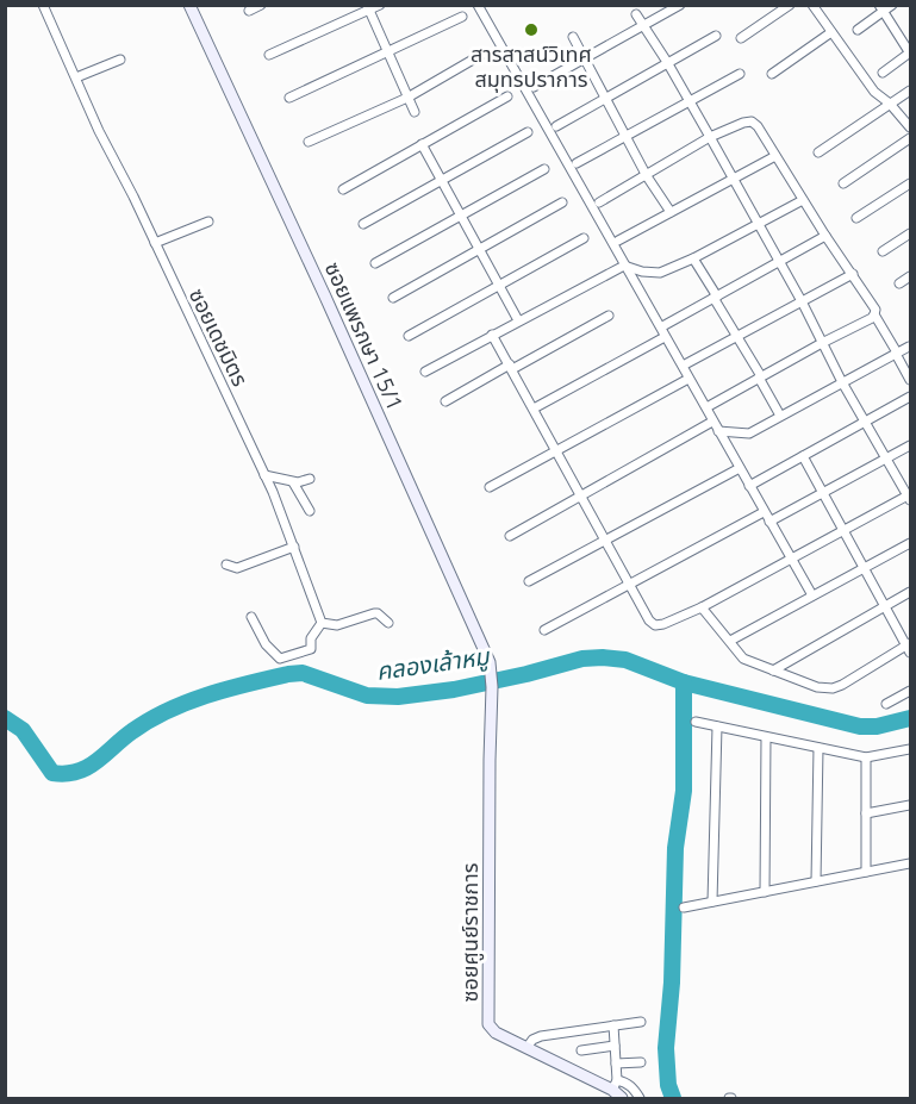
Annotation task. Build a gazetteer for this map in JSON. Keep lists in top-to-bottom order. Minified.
{"streets":{"street":["ซอยแพรกษา 15/1","ซอยเดชมิตร","ซอยศูนย์ราชการ"]},"crossings":[["ซอยแพรกษา 15/1","ซอยศูนย์ราชการ"]],"water":["คลองเล้าหมู"],"places":["สารสาสน์วิเทศ สมุทรปราการ"]}
